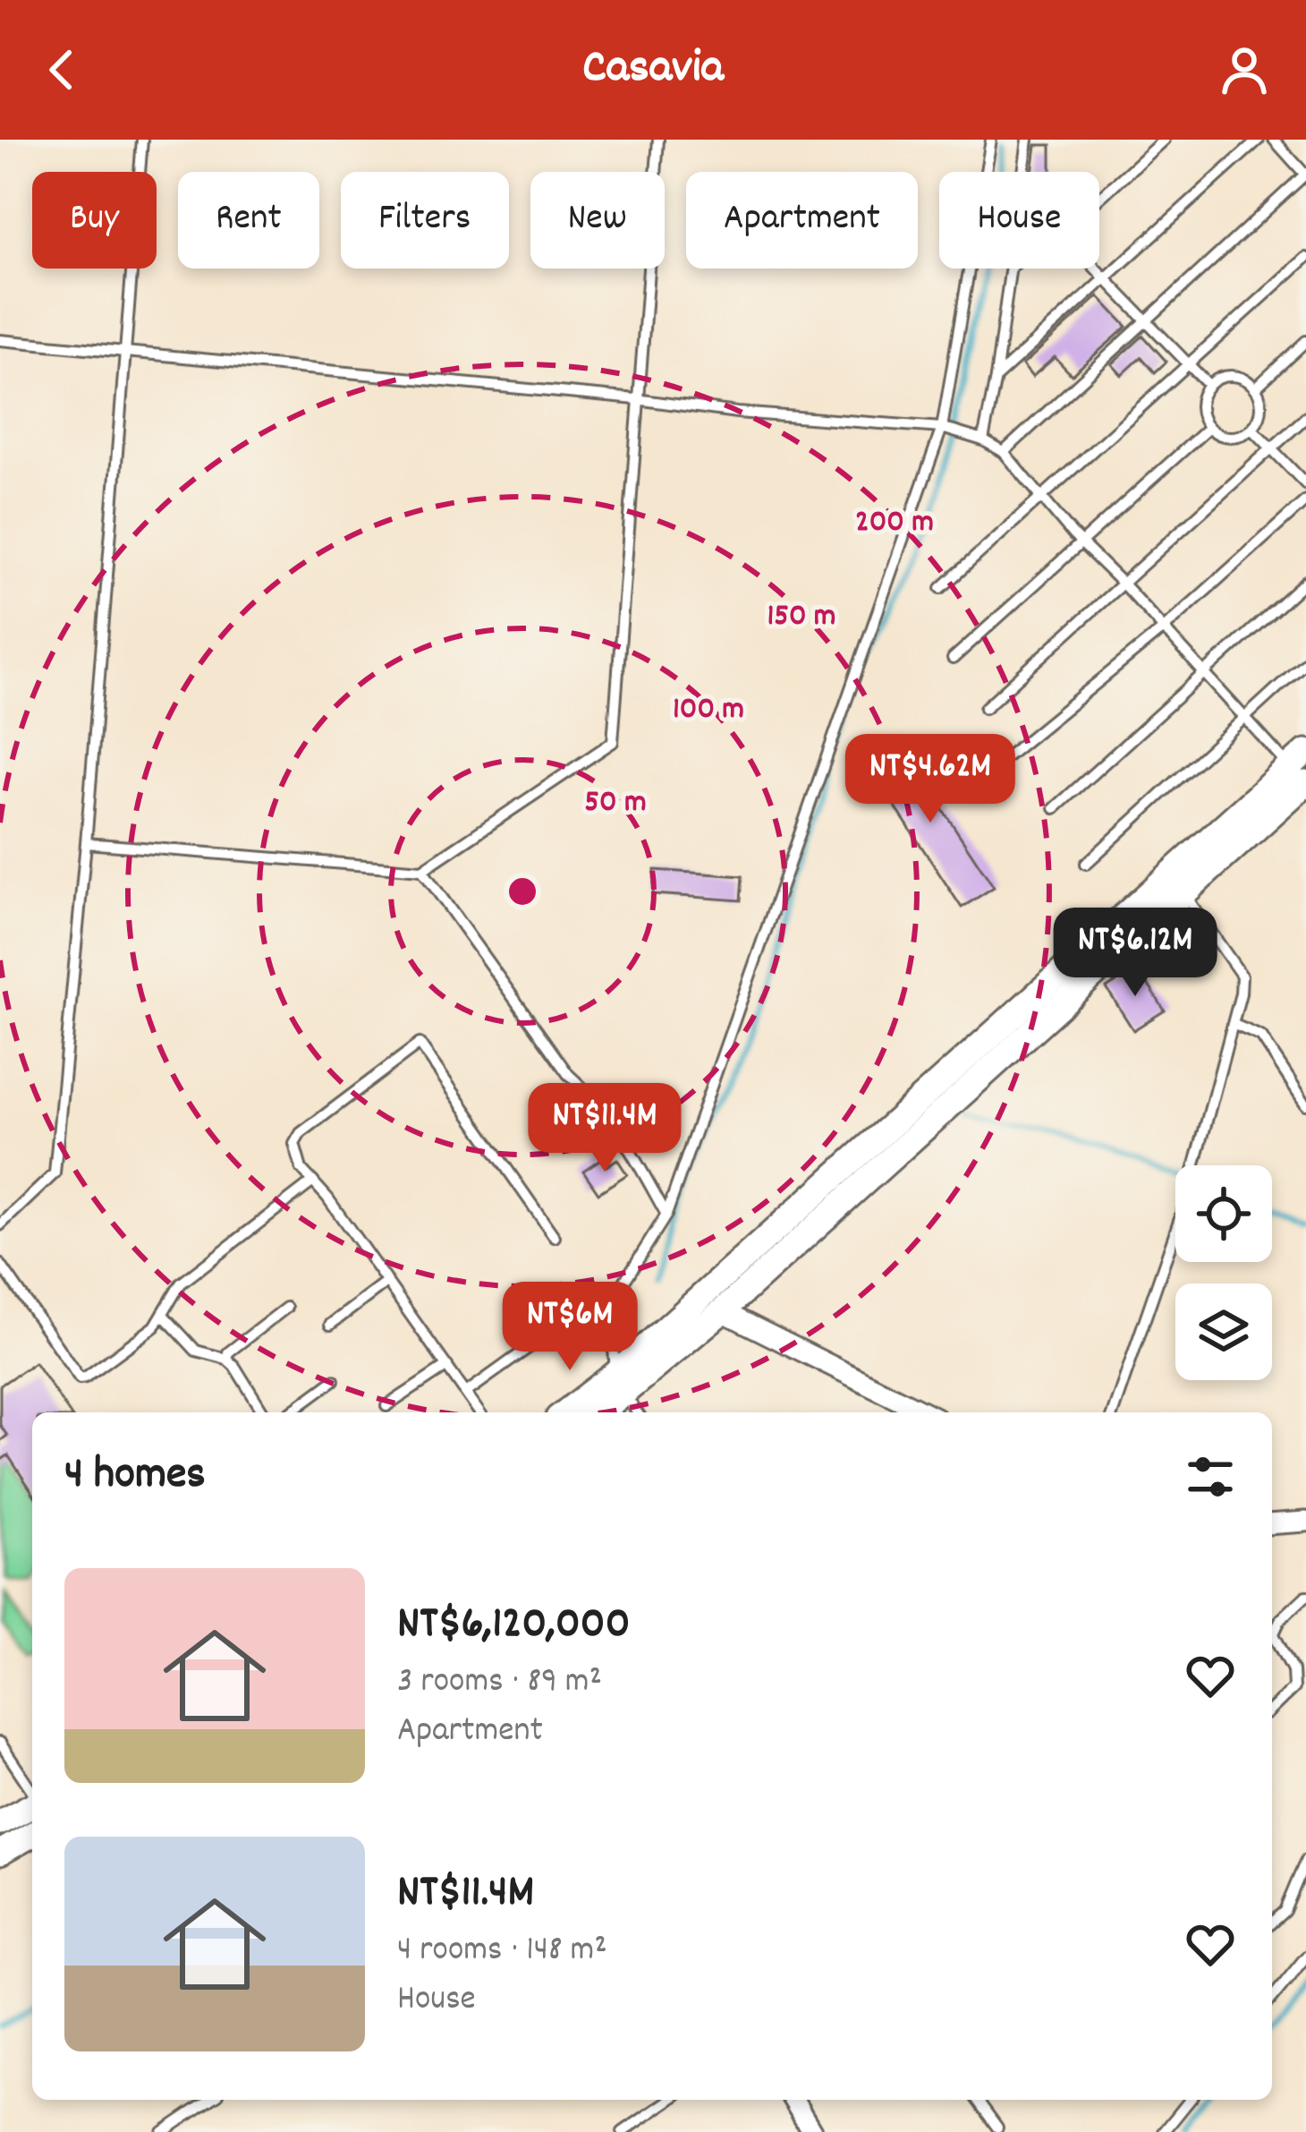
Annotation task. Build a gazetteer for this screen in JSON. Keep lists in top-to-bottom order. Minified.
{"page":{"header":"Casavia","chip":["Buy","Rent","Filters","New","Apartment","House"],"price":["NT$4.62M","NT$6.12M","NT$11.4M","NT$6M"],"heading":"4 homes","list":[{"name":"NT$6,120,000","note":"3 rooms · 89 m² · Apartment"},{"name":"NT$11.4M","note":"4 rooms · 148 m² · House"}]},"rings":["200 m","150 m","100 m","50 m"]}
